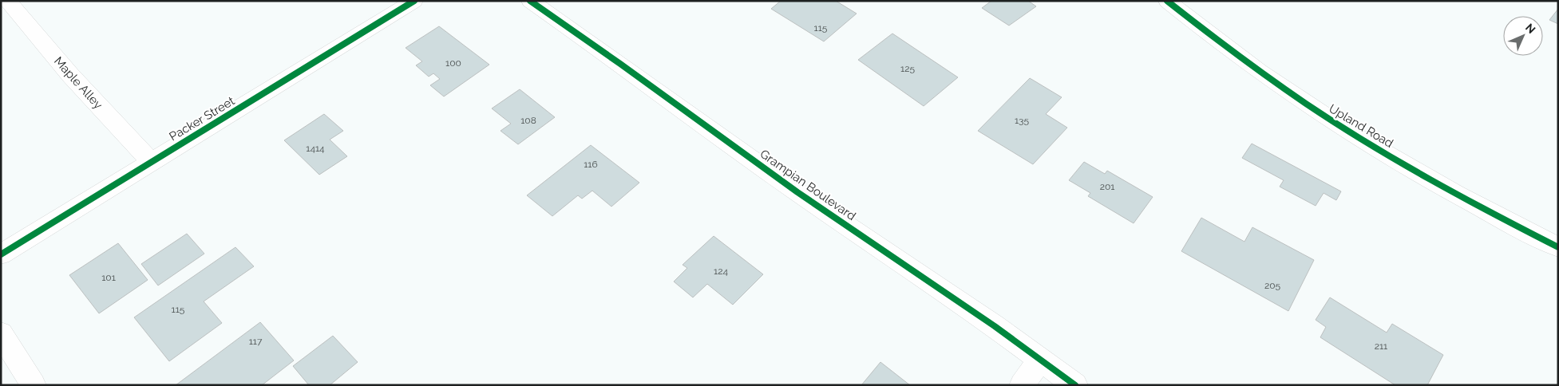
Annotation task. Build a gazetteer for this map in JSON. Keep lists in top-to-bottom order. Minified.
{"streets":{"street":["Maple Alley","Packer Street","Upland Road","Grampian Boulevard"]},"crossings":[["Maple Alley","Packer Street"]],"house_numbers":["115","100","125","108","135","1414","116","201","124","101","205","115","117","211"],"north":"top right"}
